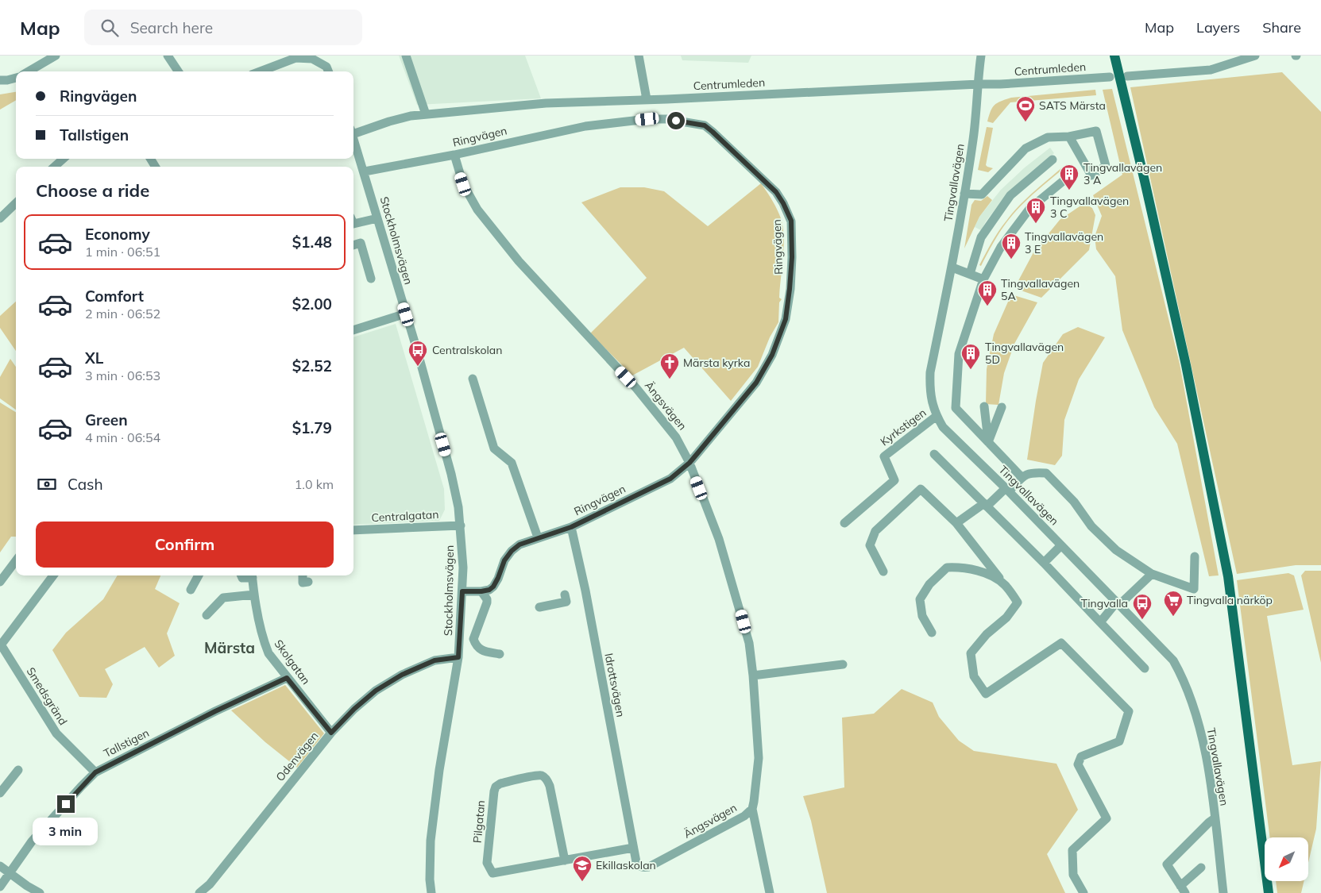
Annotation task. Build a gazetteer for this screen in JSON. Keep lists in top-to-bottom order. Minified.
{"streets":{"street":["Centrumleden","Ringvägen","Tingvallavägen","Stockholmsvägen","Ängsvägen","Kyrkstigen","Centralgatan","Skolgatan","Idrottsvägen","Smedsgränd","Tallstigen","Odenvägen","Pilgatan"]},"crossings":[["Centrumleden","Tingvallavägen"],["Ringvägen","Stockholmsvägen"],["Ringvägen","Ängsvägen"],["Ringvägen","Idrottsvägen"],["Tingvallavägen","Kyrkstigen"],["Stockholmsvägen","Centralgatan"],["Stockholmsvägen","Odenvägen"],["Ängsvägen","Idrottsvägen"],["Ängsvägen","Pilgatan"],["Skolgatan","Tallstigen"],["Skolgatan","Odenvägen"],["Idrottsvägen","Pilgatan"],["Smedsgränd","Tallstigen"]],"districts":["Märsta"],"places":{"sports":["SATS Märsta"],"building":["Tingvallavägen 3 A","Tingvallavägen 3 C","Tingvallavägen 3 E","Tingvallavägen 5A","Tingvallavägen 5D"],"bus stop":["Centralskolan","Tingvalla"],"church":["Märsta kyrka"],"supermarket":["Tingvalla närköp"],"school or university":["Ekillaskolan"]},"north":"bottom left","page":{"header":"Map","search":"Search here","nav":["Map","Layers","Share"],"banner":["Ringvägen","Tallstigen"],"heading":"Choose a ride","list":[{"name":"Economy","note":"1 min · 06:51","value":"$1.48"},{"name":"Comfort","note":"2 min · 06:52","value":"$2.00"},{"name":"XL","note":"3 min · 06:53","value":"$2.52"},{"name":"Green","note":"4 min · 06:54","value":"$1.79"}],"pay":["Cash","1.0 km"],"buttons":"Confirm","bubble":"3 min"}}
